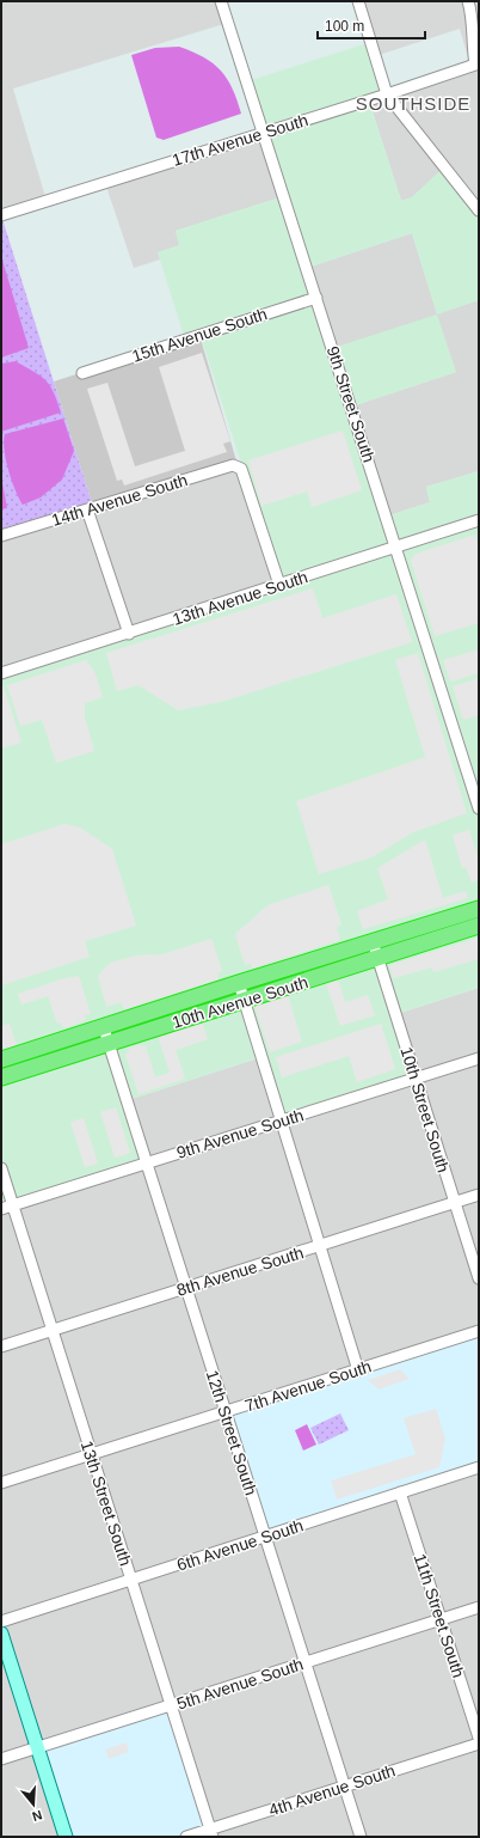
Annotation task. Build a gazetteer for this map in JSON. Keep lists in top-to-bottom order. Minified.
{"streets":{"highway":["10th Avenue South"],"street":["17th Avenue South","15th Avenue South","9th Street South","14th Avenue South","13th Avenue South","10th Street South","9th Avenue South","8th Avenue South","7th Avenue South","12th Street South","13th Street South","6th Avenue South","11th Street South","5th Avenue South","4th Avenue South"]},"crossings":[["17th Avenue South","9th Street South"],["15th Avenue South","9th Street South"],["9th Street South","13th Avenue South"],["14th Avenue South","13th Avenue South"],["10th Avenue South","10th Street South"],["10th Avenue South","12th Street South"],["10th Street South","9th Avenue South"],["10th Street South","8th Avenue South"],["9th Avenue South","12th Street South"],["9th Avenue South","13th Street South"],["8th Avenue South","12th Street South"],["8th Avenue South","13th Street South"],["7th Avenue South","12th Street South"],["7th Avenue South","13th Street South"],["12th Street South","6th Avenue South"],["12th Street South","5th Avenue South"],["12th Street South","4th Avenue South"],["13th Street South","6th Avenue South"],["13th Street South","5th Avenue South"],["13th Street South","4th Avenue South"],["6th Avenue South","11th Street South"],["11th Street South","5th Avenue South"]],"districts":["SOUTHSIDE"],"scale_bar":"100 m","north":"bottom"}
